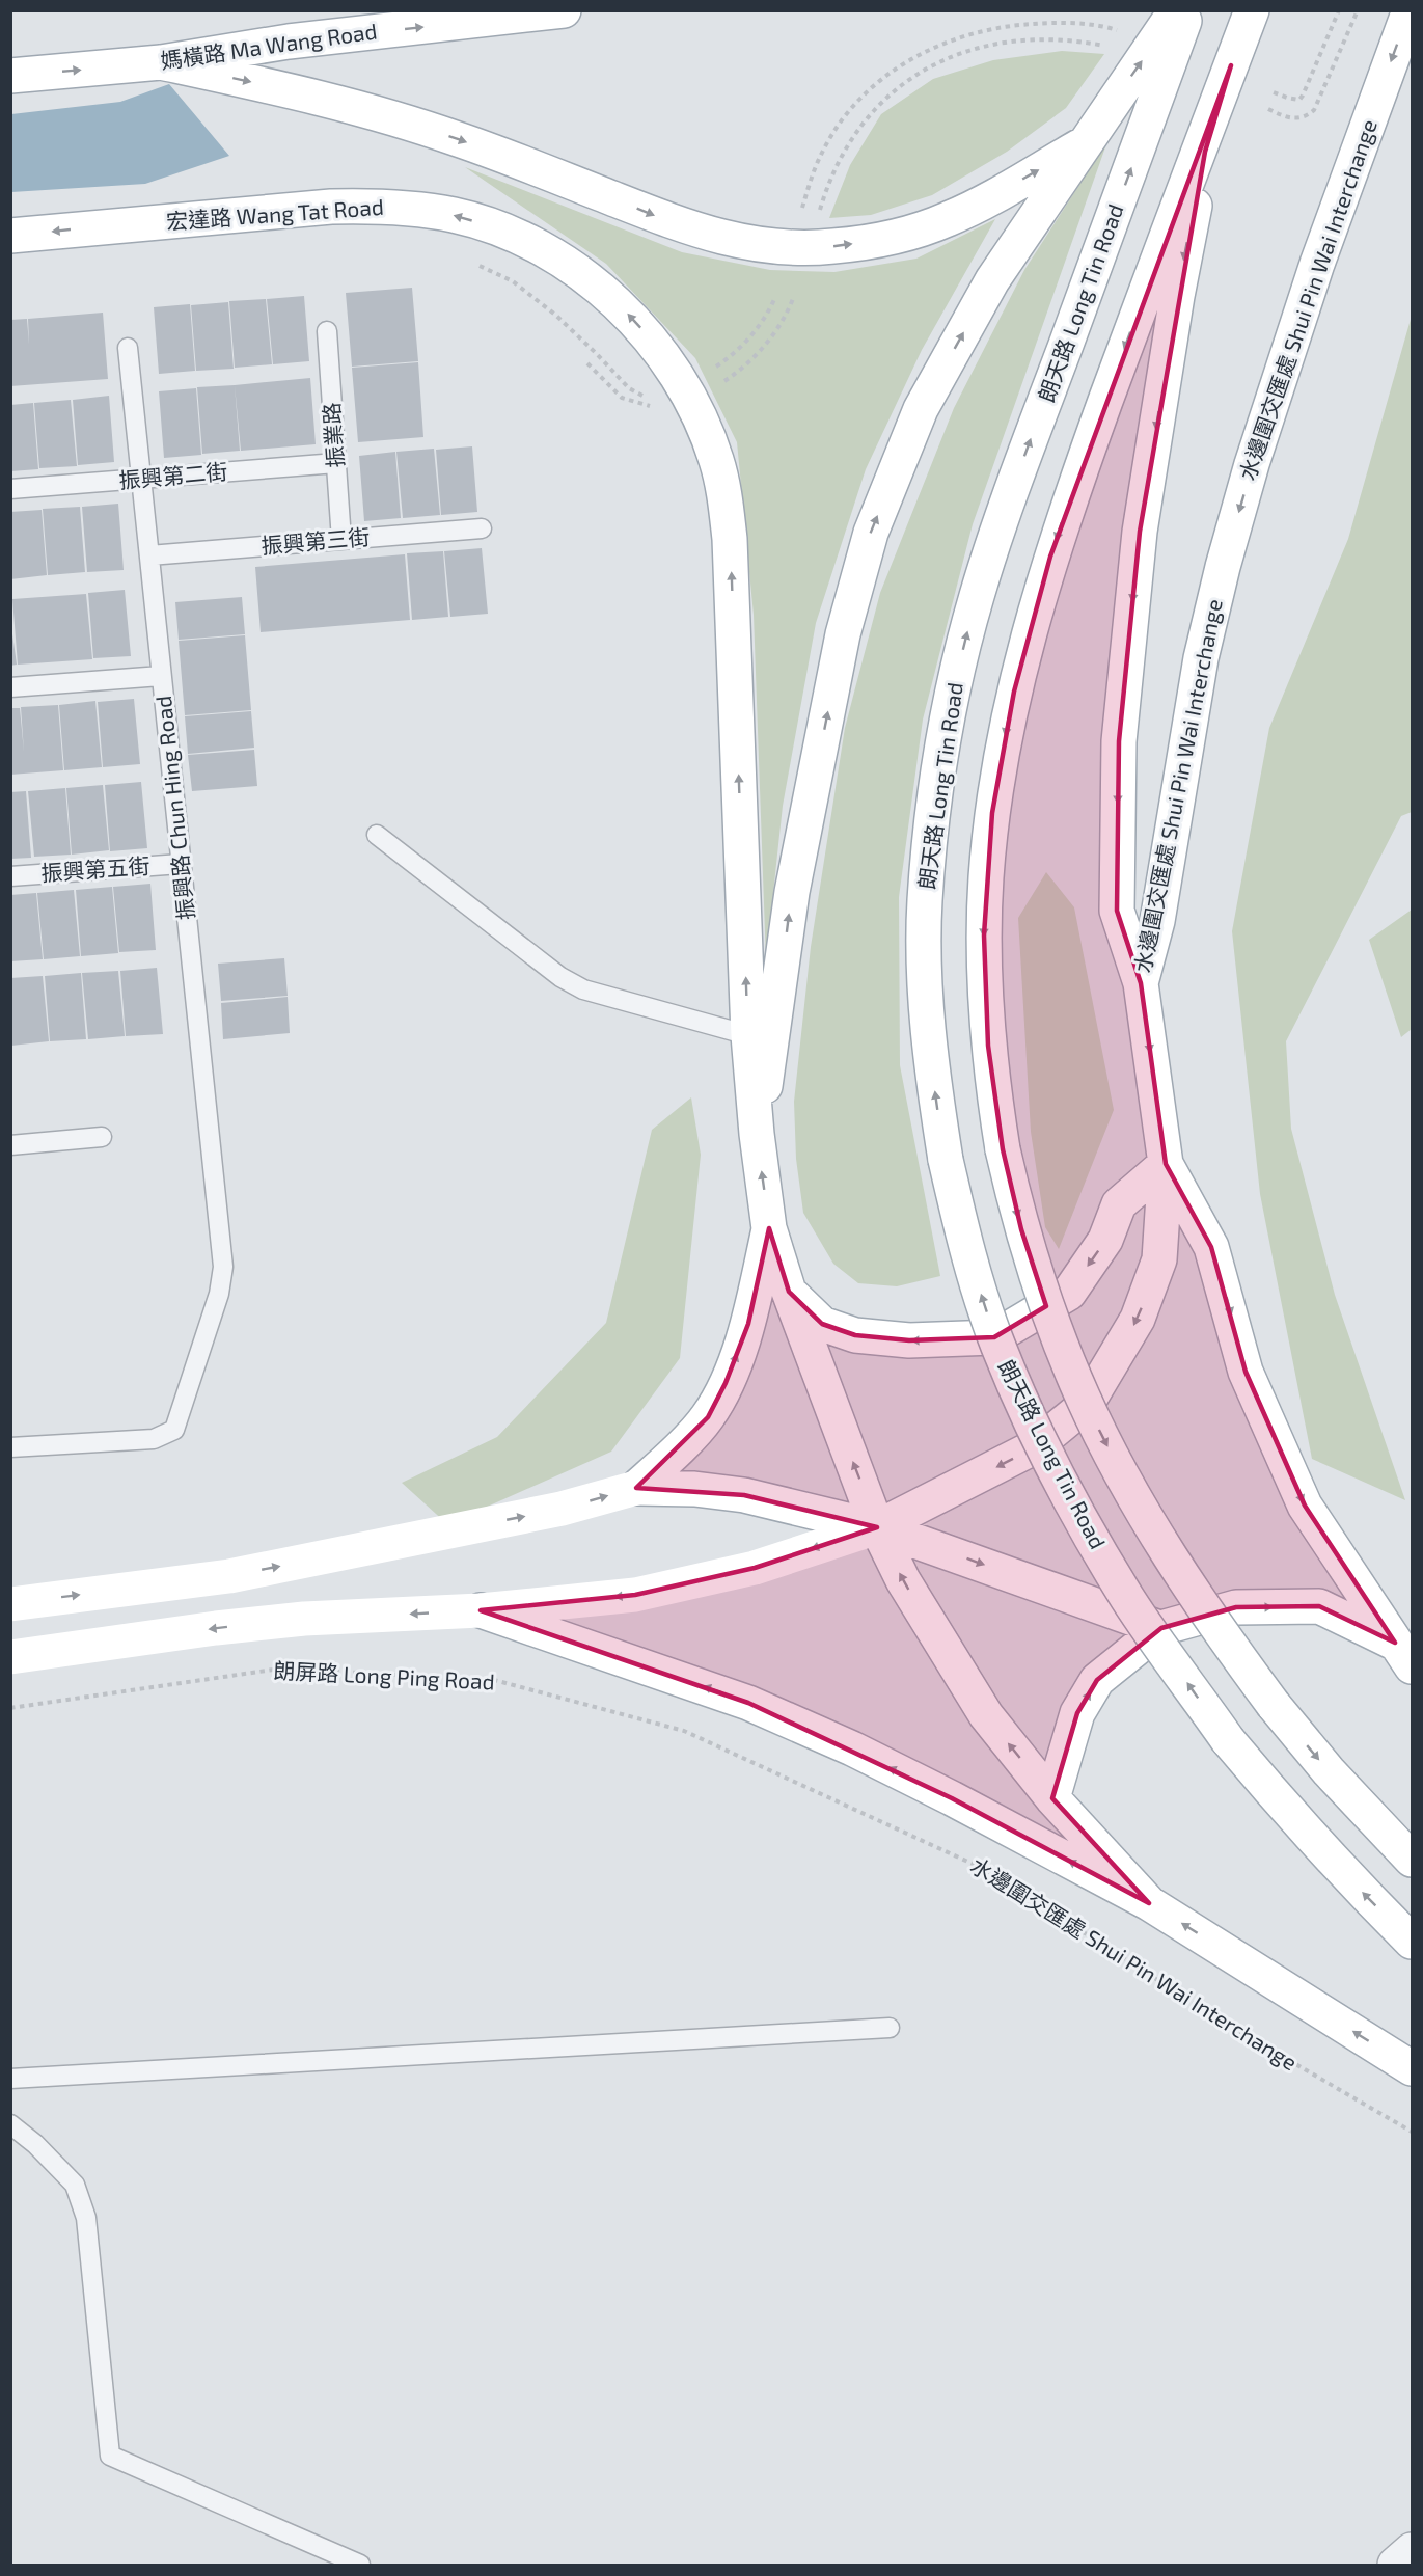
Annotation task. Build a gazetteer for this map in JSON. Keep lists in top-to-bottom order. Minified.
{"streets":{"main road":["媽橫路 Ma Wang Road","宏達路 Wang Tat Road","水邊圍交匯處 Shui Pin Wai Interchange","朗天路 Long Tin Road"],"lane":["振業路","振興第二街","振興第三街","振興路 Chun Hing Road","振興第五街"],"path":["朗屏路 Long Ping Road"]},"crossings":[["水邊圍交匯處 Shui Pin Wai Interchange","朗屏路 Long Ping Road"],["振業路","振興第二街"],["振業路","振興第三街"],["振興第二街","振興路 Chun Hing Road"],["振興第三街","振興路 Chun Hing Road"],["振興路 Chun Hing Road","振興第五街"]]}
